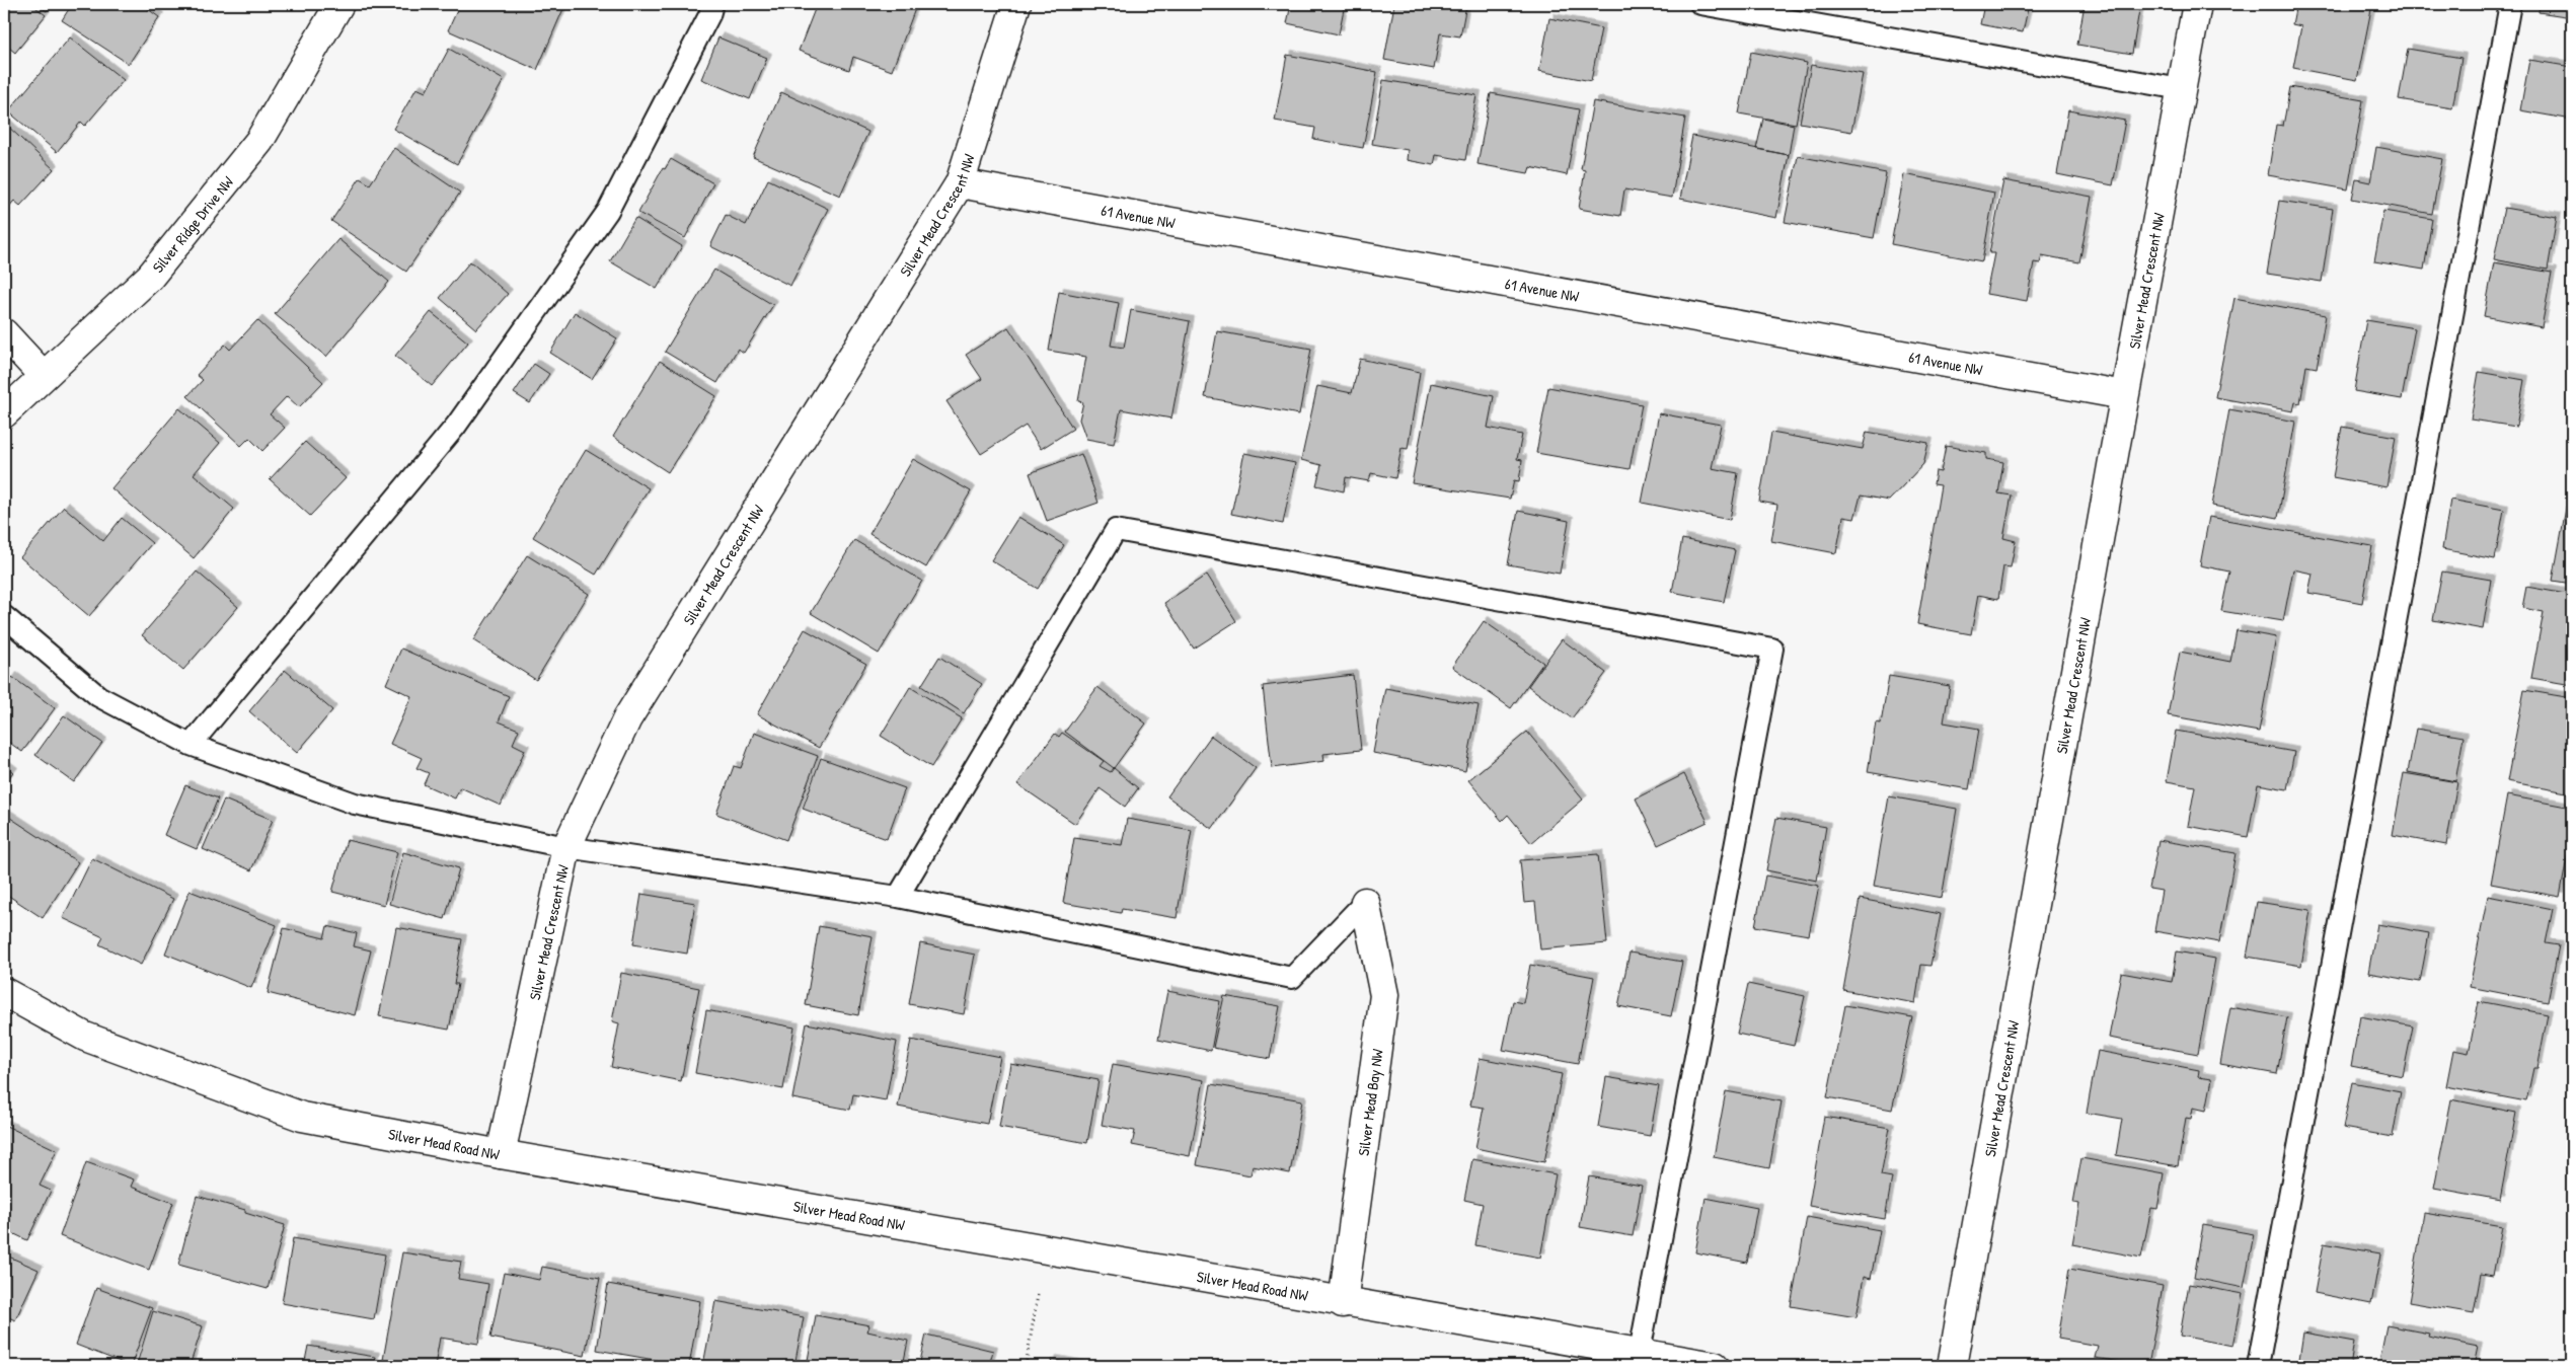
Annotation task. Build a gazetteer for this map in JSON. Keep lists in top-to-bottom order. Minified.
{"streets":{"street":["Silver Mead Crescent NW","61 Avenue NW","Silver Ridge Drive NW","Silver Mead Bay NW","Silver Mead Road NW"]},"crossings":[["Silver Mead Crescent NW","61 Avenue NW"],["Silver Mead Crescent NW","Silver Mead Road NW"],["Silver Mead Bay NW","Silver Mead Road NW"]]}
